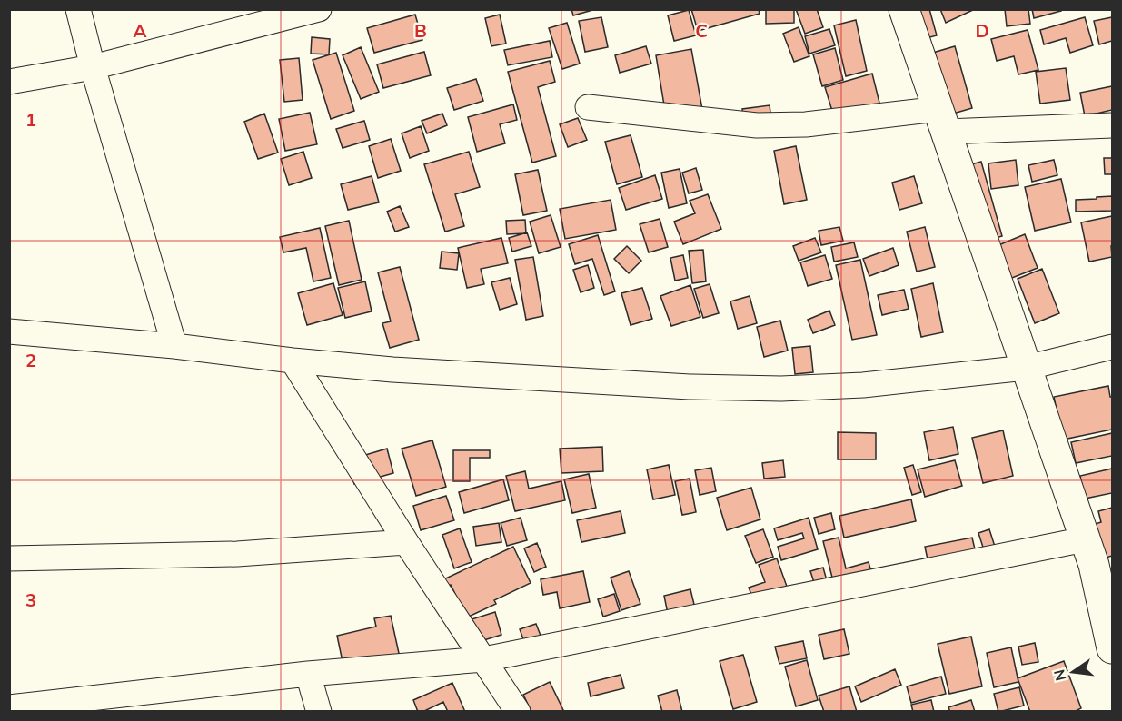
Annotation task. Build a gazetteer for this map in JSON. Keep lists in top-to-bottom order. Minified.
{"north":"left","grid":{"columns":["A","B","C","D"],"rows":["1","2","3"]}}
